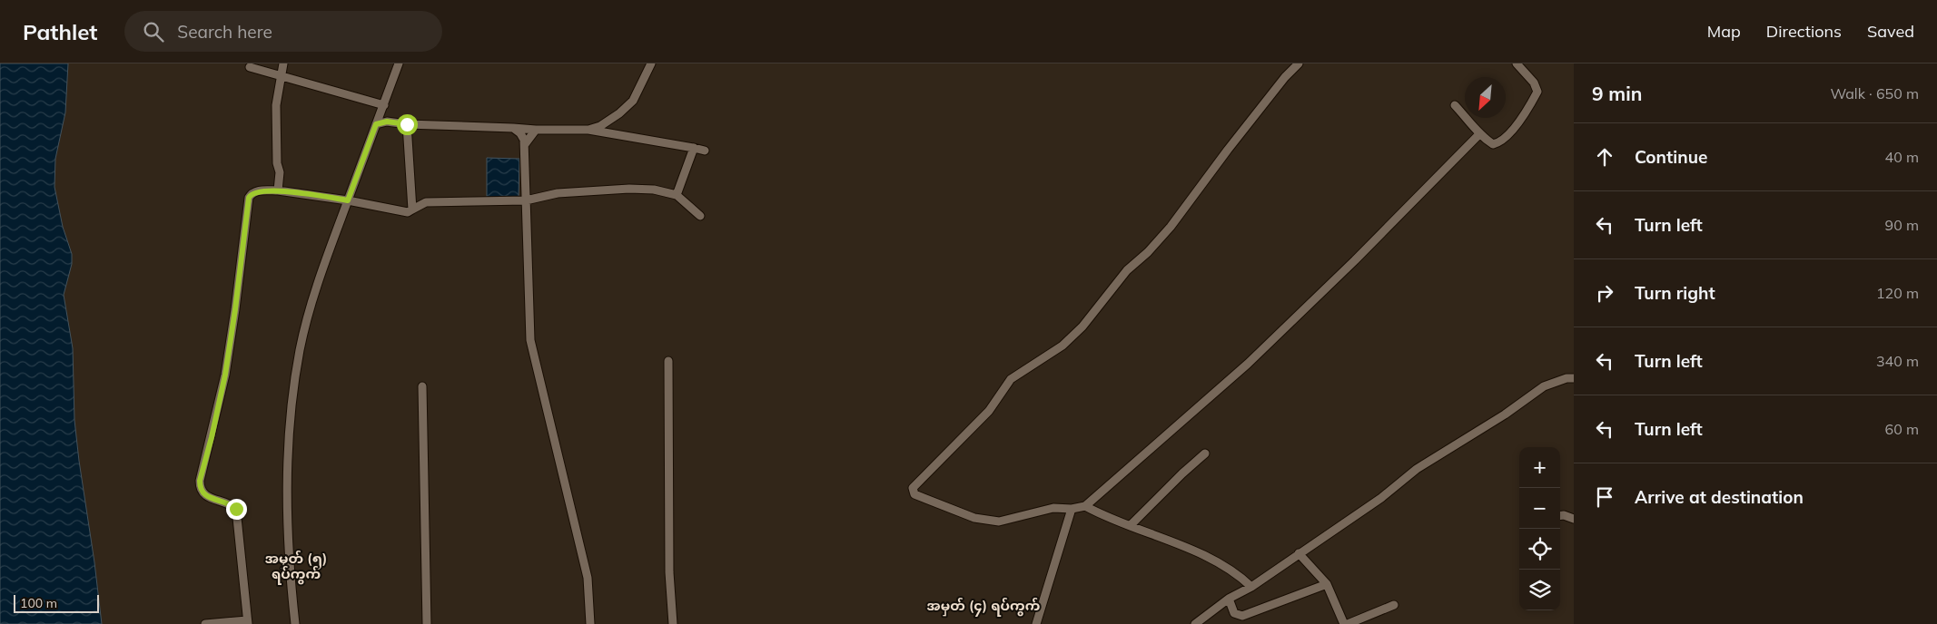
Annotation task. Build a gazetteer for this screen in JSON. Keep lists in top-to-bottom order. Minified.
{"districts":["အမှတ် (၅) ရပ်ကွက်","အမှတ် (၄) ရပ်ကွက်"],"scale_bar":"100 m","north":"bottom left","page":{"header":"Pathlet","search":"Search here","nav":["Map","Directions","Saved"],"heading":["9 min","Walk · 650 m"],"list":[["Continue","40 m"],["Turn left","90 m"],["Turn right","120 m"],["Turn left","340 m"],["Turn left","60 m"],"Arrive at destination"],"map_buttons":["+","−"],"scale":"100 m"}}
